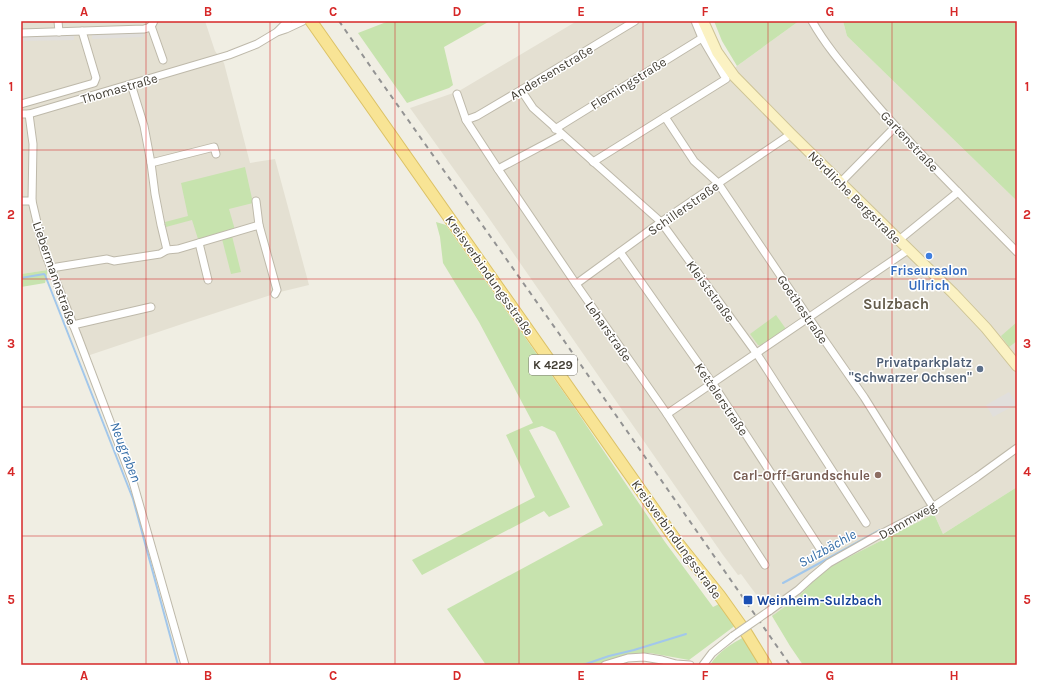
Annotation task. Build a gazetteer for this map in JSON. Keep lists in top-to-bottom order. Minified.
{"streets":{"main road":["Nördliche Bergstraße","Kreisverbindungsstraße","K 4229"],"street":["Andersenstraße","Flemingstraße","Thomastraße","Gartenstraße","Schillerstraße","Liebermannstraße","Kleiststraße","Goethestraße","Leharstraße","Kettelerstraße","Dammweg"]},"crossings":[["Andersenstraße","Kleiststraße"],["Andersenstraße","Leharstraße"],["Flemingstraße","Kleiststraße"],["Thomastraße","Liebermannstraße"],["Nördliche Bergstraße","Schillerstraße"],["Schillerstraße","Kleiststraße"],["Schillerstraße","Goethestraße"],["Schillerstraße","Leharstraße"],["Schillerstraße","Kettelerstraße"],["Goethestraße","Dammweg"]],"districts":["Sulzbach"],"water":["Neugraben","Sulzbächle"],"places":{"other":["Friseursalon Ullrich","Privatparkplatz \"Schwarzer Ochsen\"","Carl-Orff-Grundschule"],"transit":["Weinheim-Sulzbach"]},"grid":{"columns":["A","B","C","D","E","F","G","H"],"rows":["1","2","3","4","5"]}}
